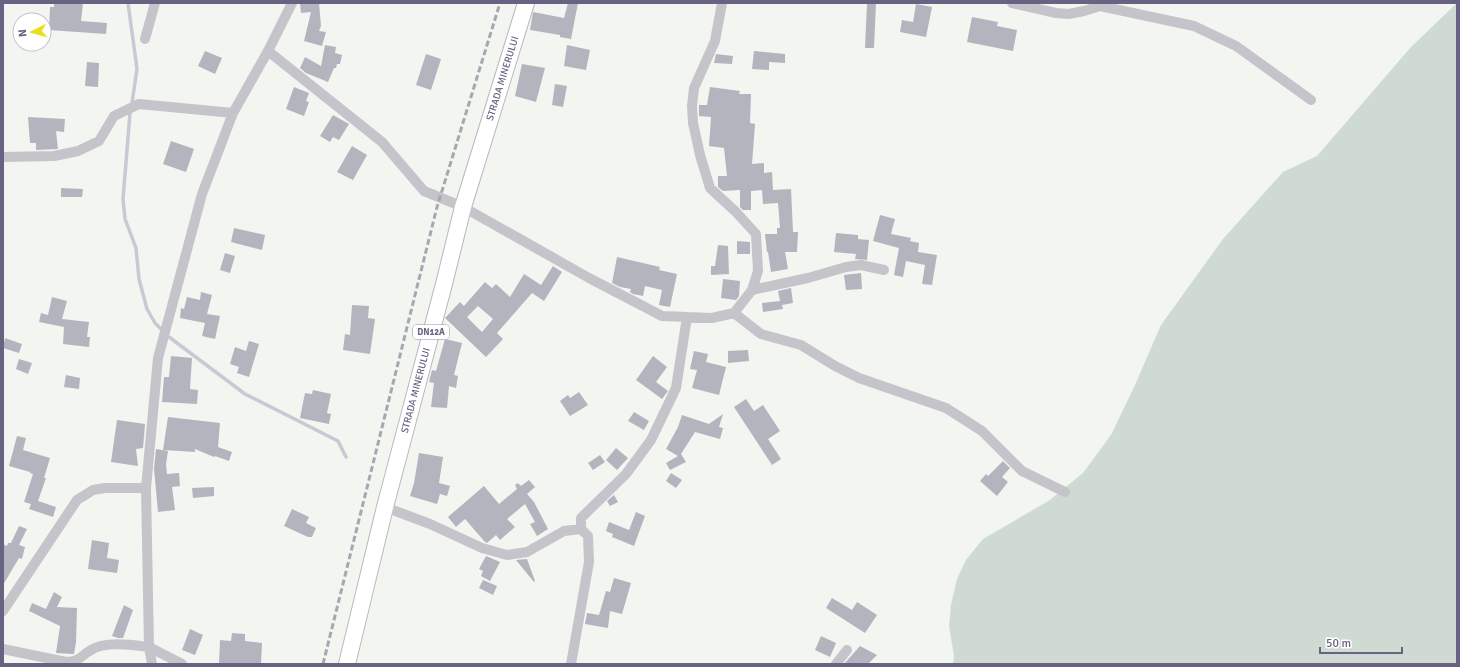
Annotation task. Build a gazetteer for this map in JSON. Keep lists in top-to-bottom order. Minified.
{"streets":{"main road":["STRADA MINERULUI","DN12A"]},"scale_bar":"50 m","north":"left"}
